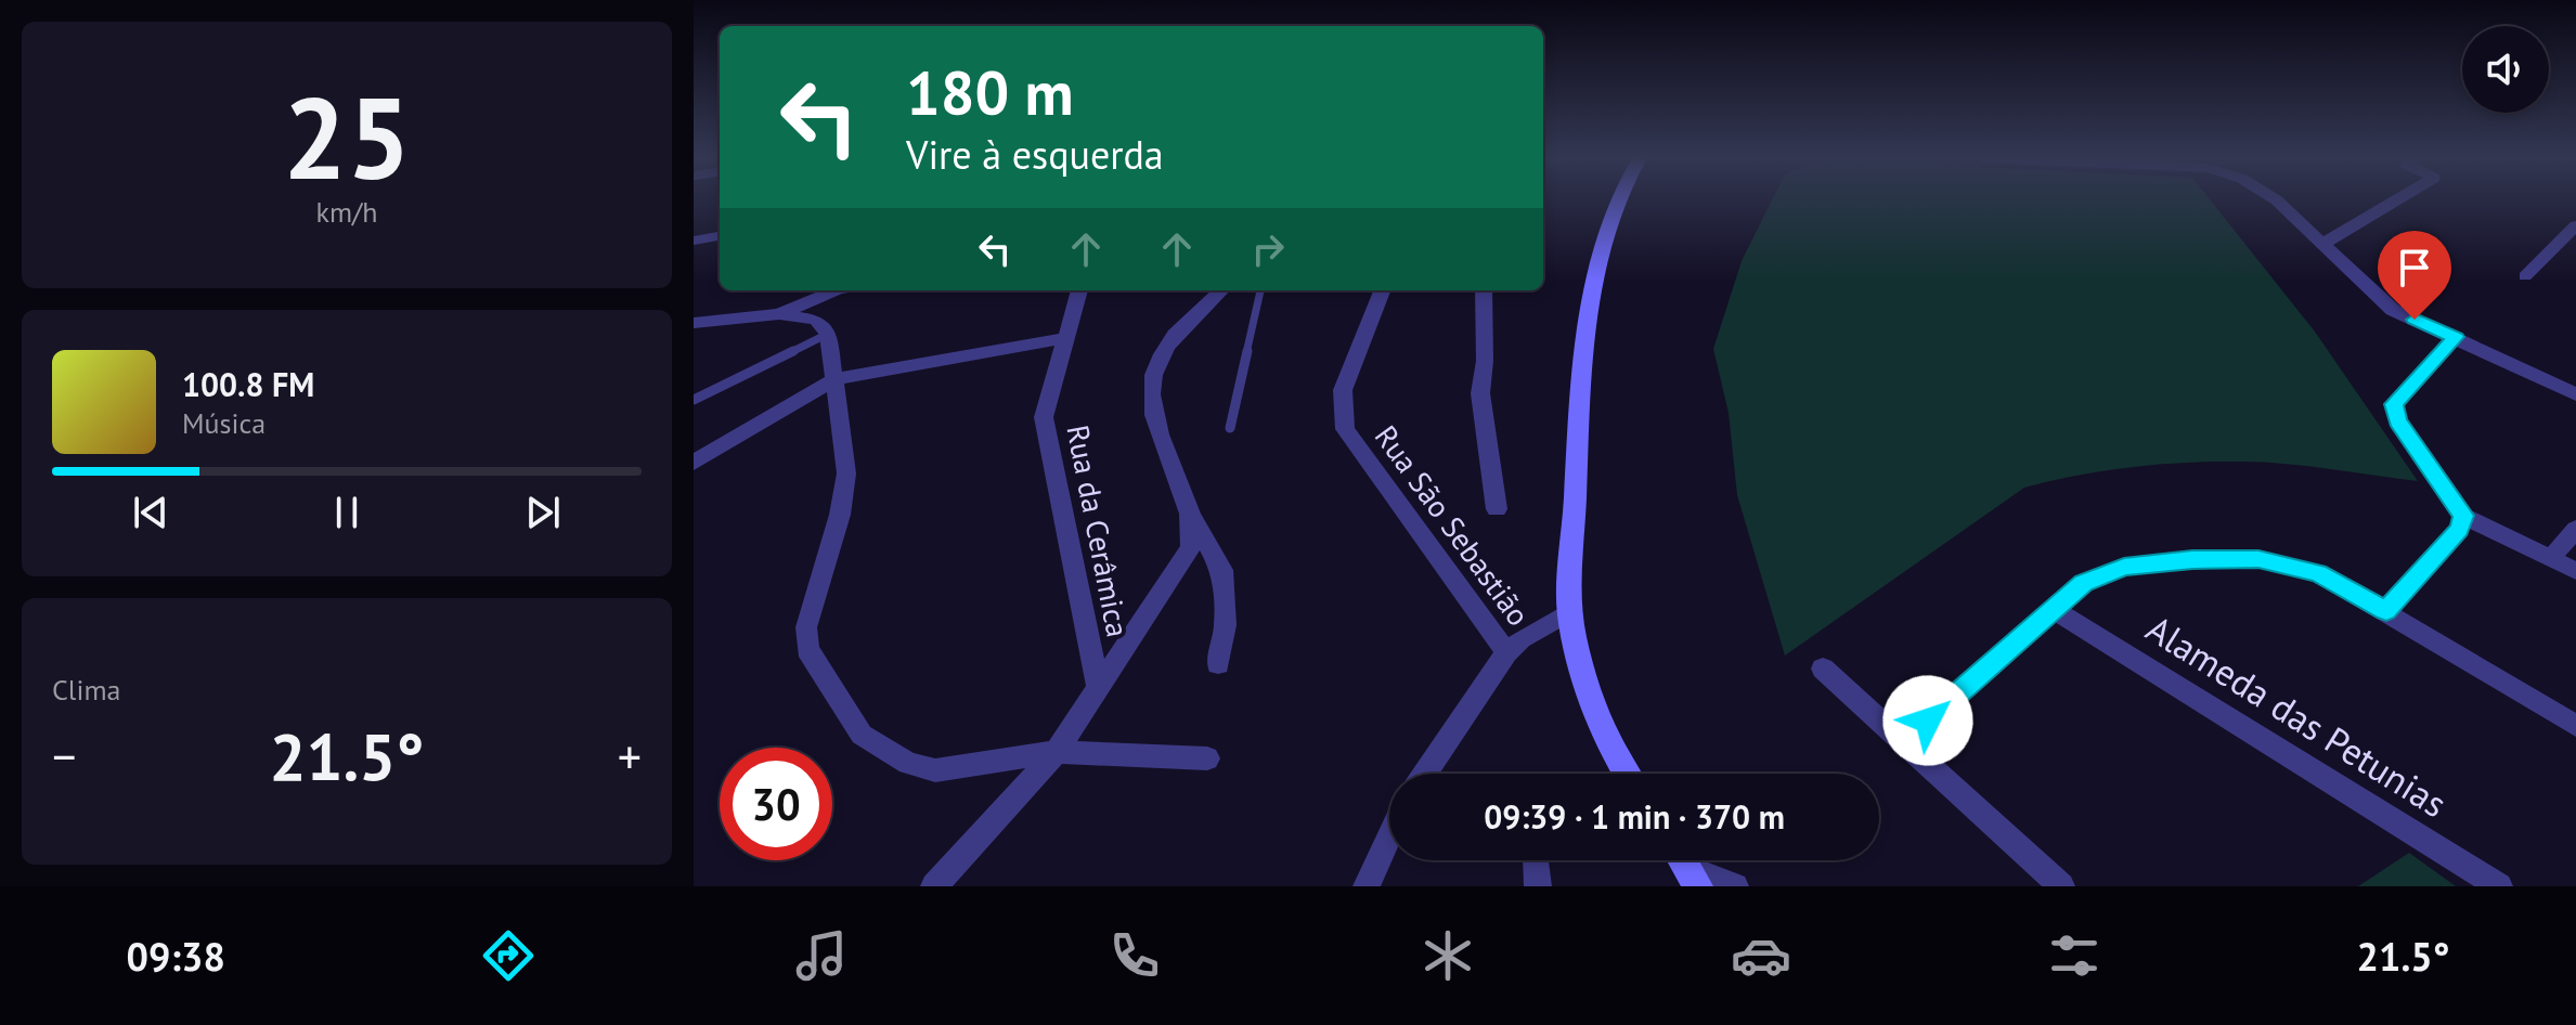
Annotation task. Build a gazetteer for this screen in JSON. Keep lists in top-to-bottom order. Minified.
{"streets":{"street":["Rua São Sebastião","Rua da Cerâmica","Alameda das Petunias"]},"page":{"tile":[["25","km/h"],"Clima"],"turn":["180 m","Vire à esquerda"],"song":["100.8 FM","Música"],"heat":["−","21.5°","+"],"limit":"30","trip":"09:39 · 1 min · 370 m","tabs":["09:38","21.5°"]}}
